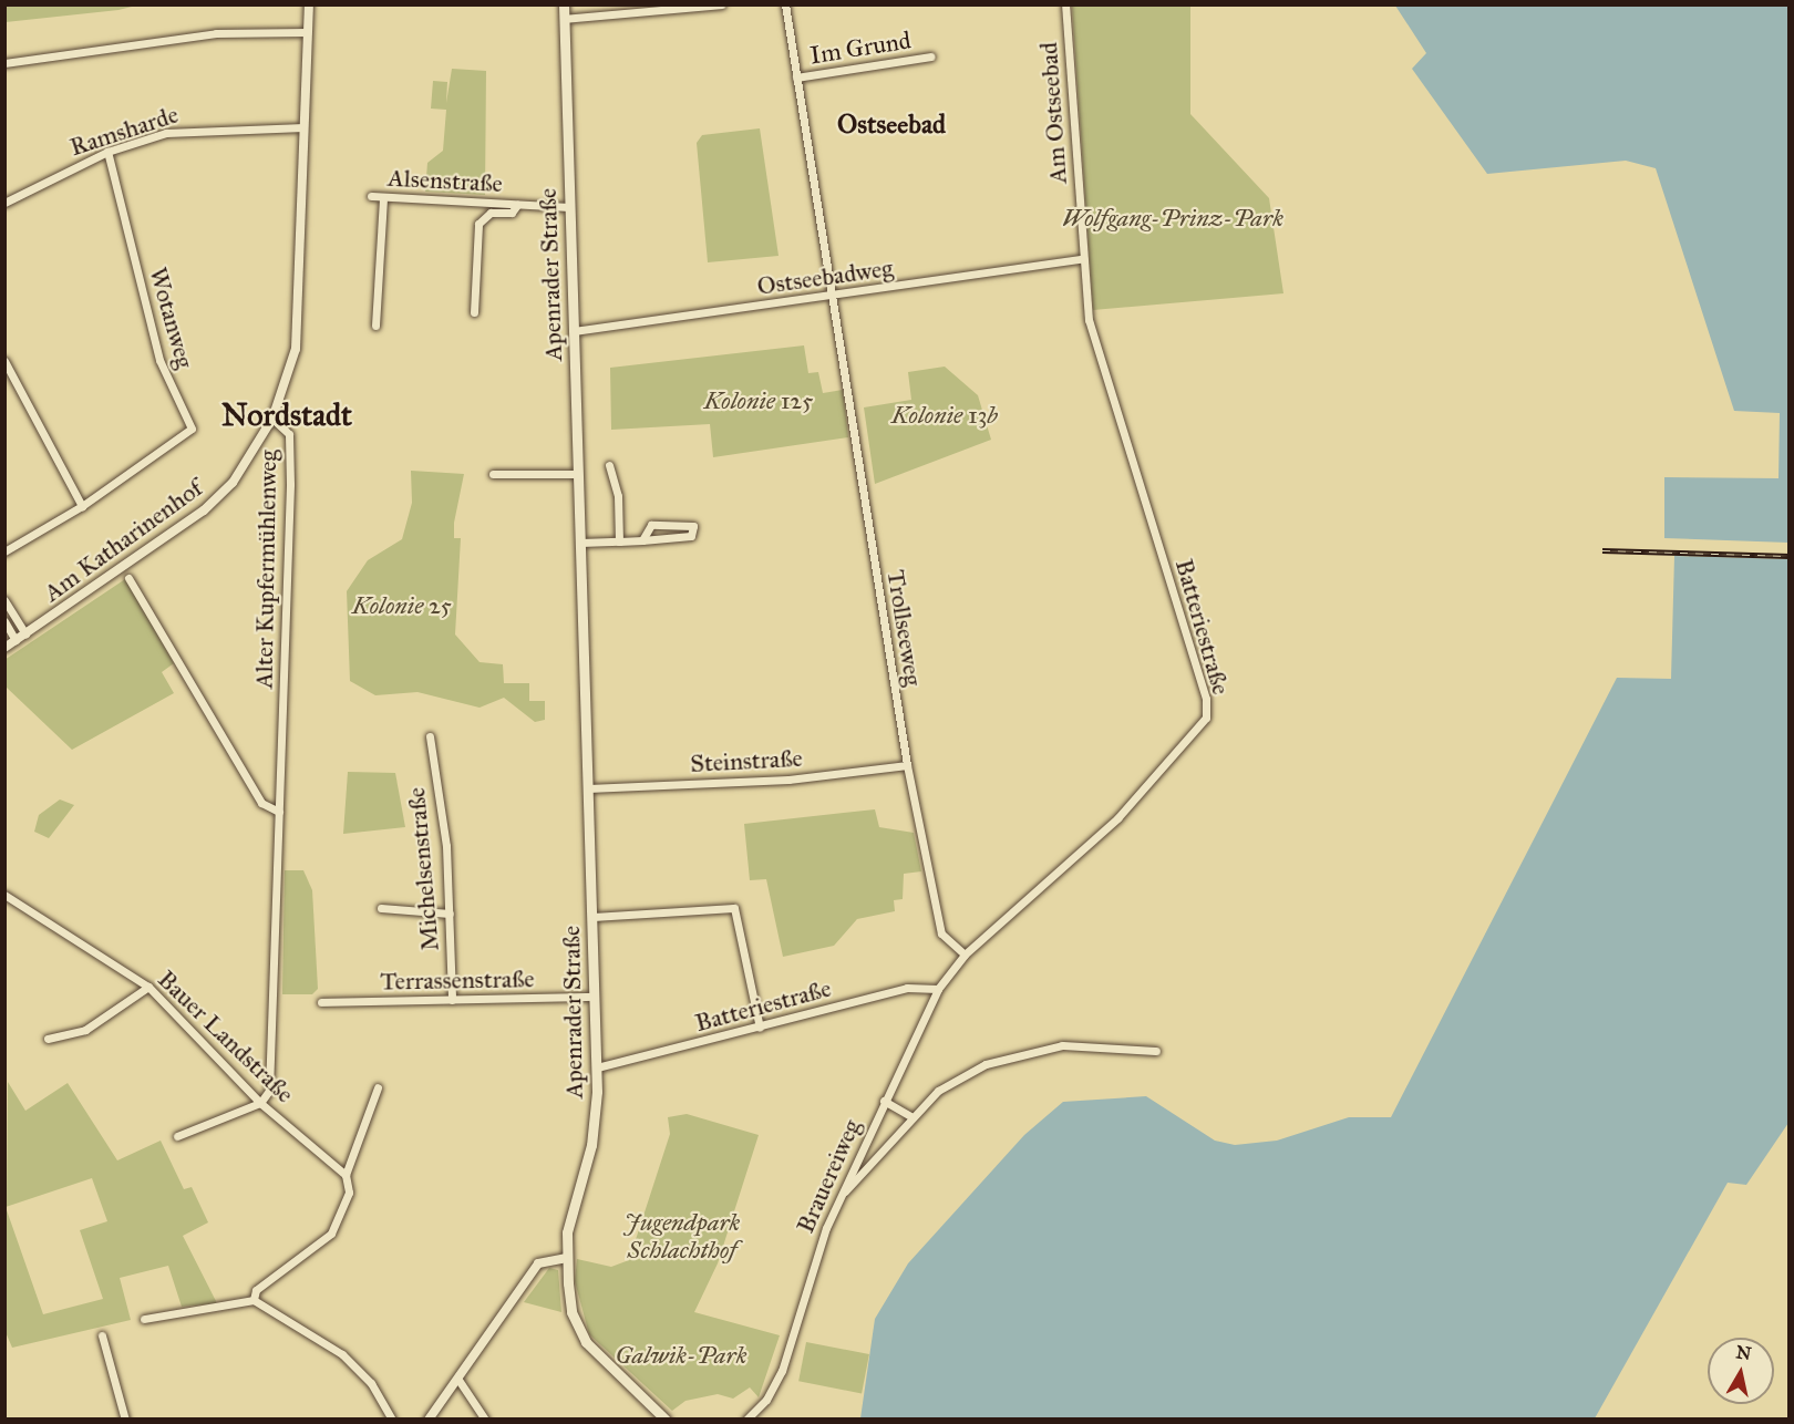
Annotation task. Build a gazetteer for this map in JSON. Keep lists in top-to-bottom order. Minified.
{"streets":{"main road":["Apenrader Straße"],"street":["Im Grund","Am Ostseebad","Ramsharde","Alsenstraße","Ostseebadweg","Wotanweg","Am Katharinenhof","Alter Kupfermühlenweg","Batteriestraße","Trollseeweg","Steinstraße","Michelsenstraße","Terrassenstraße","Bauer Landstraße","Brauereiweg"]},"crossings":[["Im Grund","Trollseeweg"],["Am Ostseebad","Ostseebadweg"],["Am Ostseebad","Batteriestraße"],["Ramsharde","Wotanweg"],["Ramsharde","Alter Kupfermühlenweg"],["Alsenstraße","Apenrader Straße"],["Apenrader Straße","Ostseebadweg"],["Apenrader Straße","Batteriestraße"],["Apenrader Straße","Steinstraße"],["Apenrader Straße","Terrassenstraße"],["Ostseebadweg","Batteriestraße"],["Ostseebadweg","Trollseeweg"],["Am Katharinenhof","Alter Kupfermühlenweg"],["Alter Kupfermühlenweg","Bauer Landstraße"],["Batteriestraße","Trollseeweg"],["Batteriestraße","Brauereiweg"],["Trollseeweg","Steinstraße"],["Trollseeweg","Brauereiweg"],["Michelsenstraße","Terrassenstraße"]],"districts":["Ostseebad","Nordstadt"],"parks":["Wolfgang-Prinz-Park","Kolonie 125","Kolonie 13b","Kolonie 25","Jugendpark Schlachthof","Galwik-Park"],"north":"top"}
